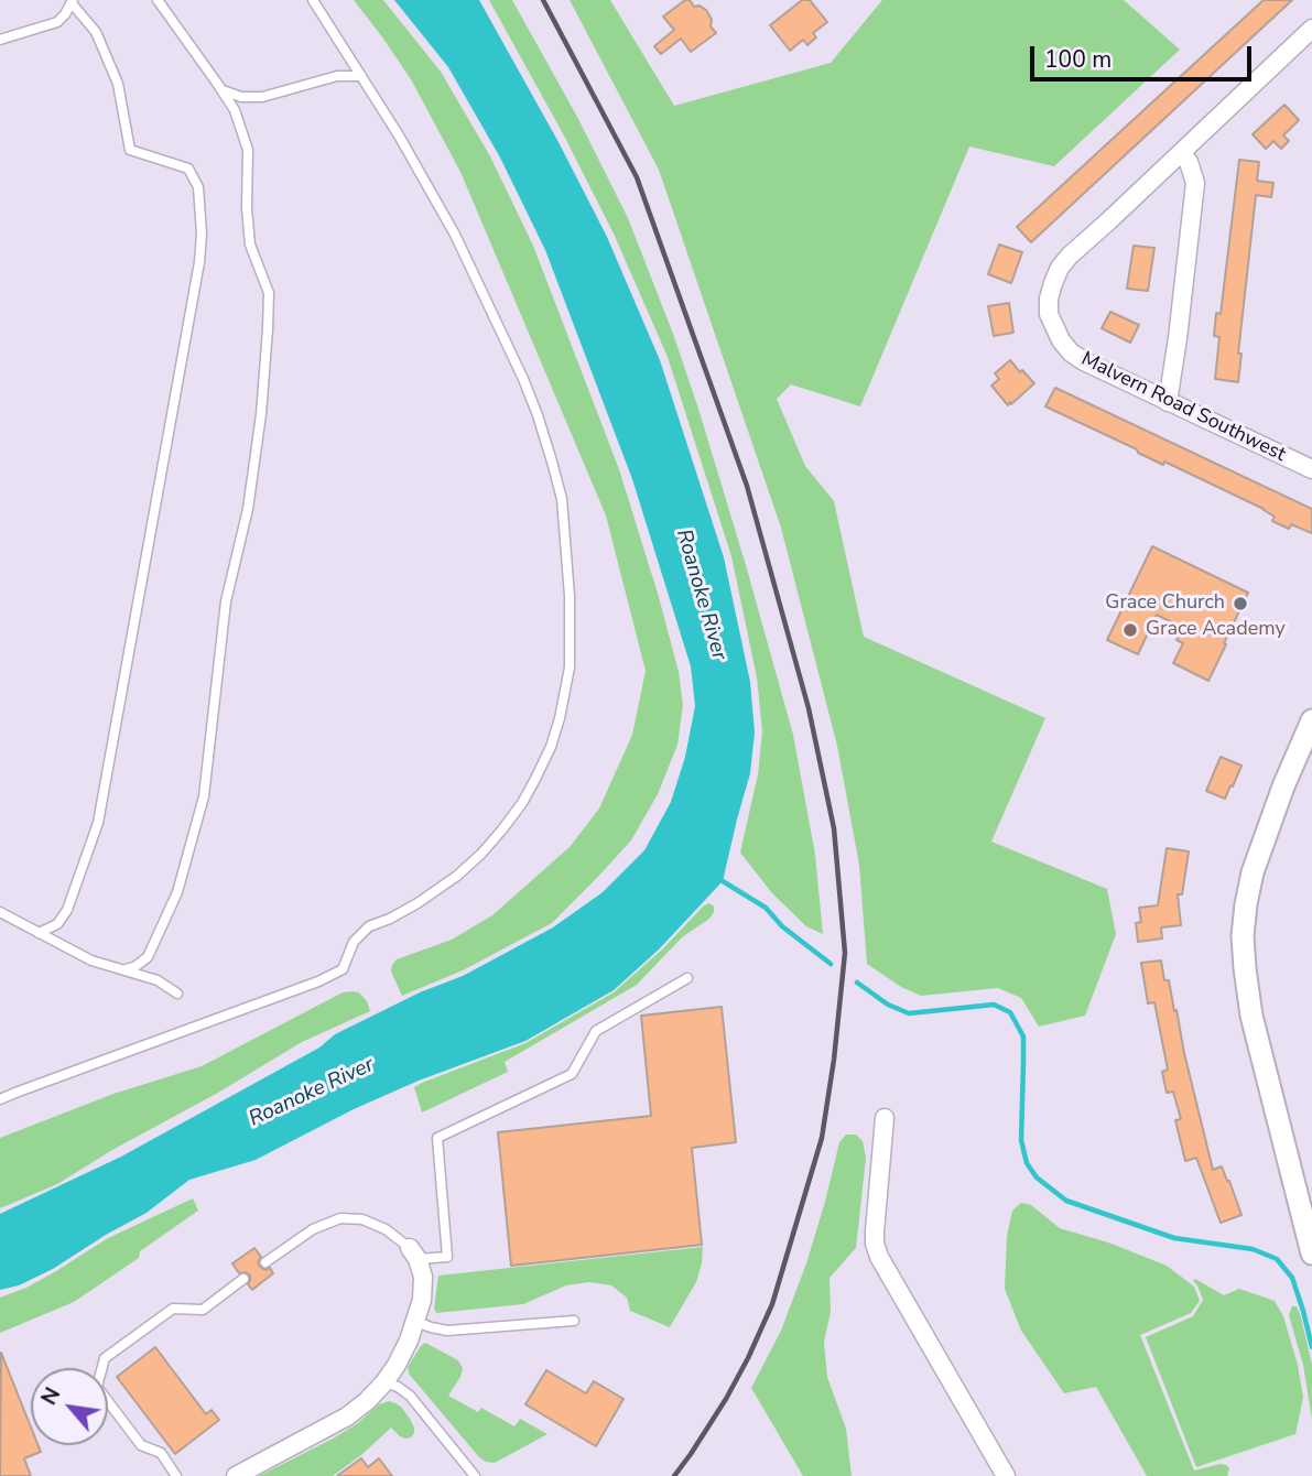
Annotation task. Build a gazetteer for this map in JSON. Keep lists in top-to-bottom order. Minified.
{"streets":{"street":["Malvern Road Southwest"]},"water":["Roanoke River"],"places":["Grace Church","Grace Academy"],"scale_bar":"100 m","north":"top left"}
